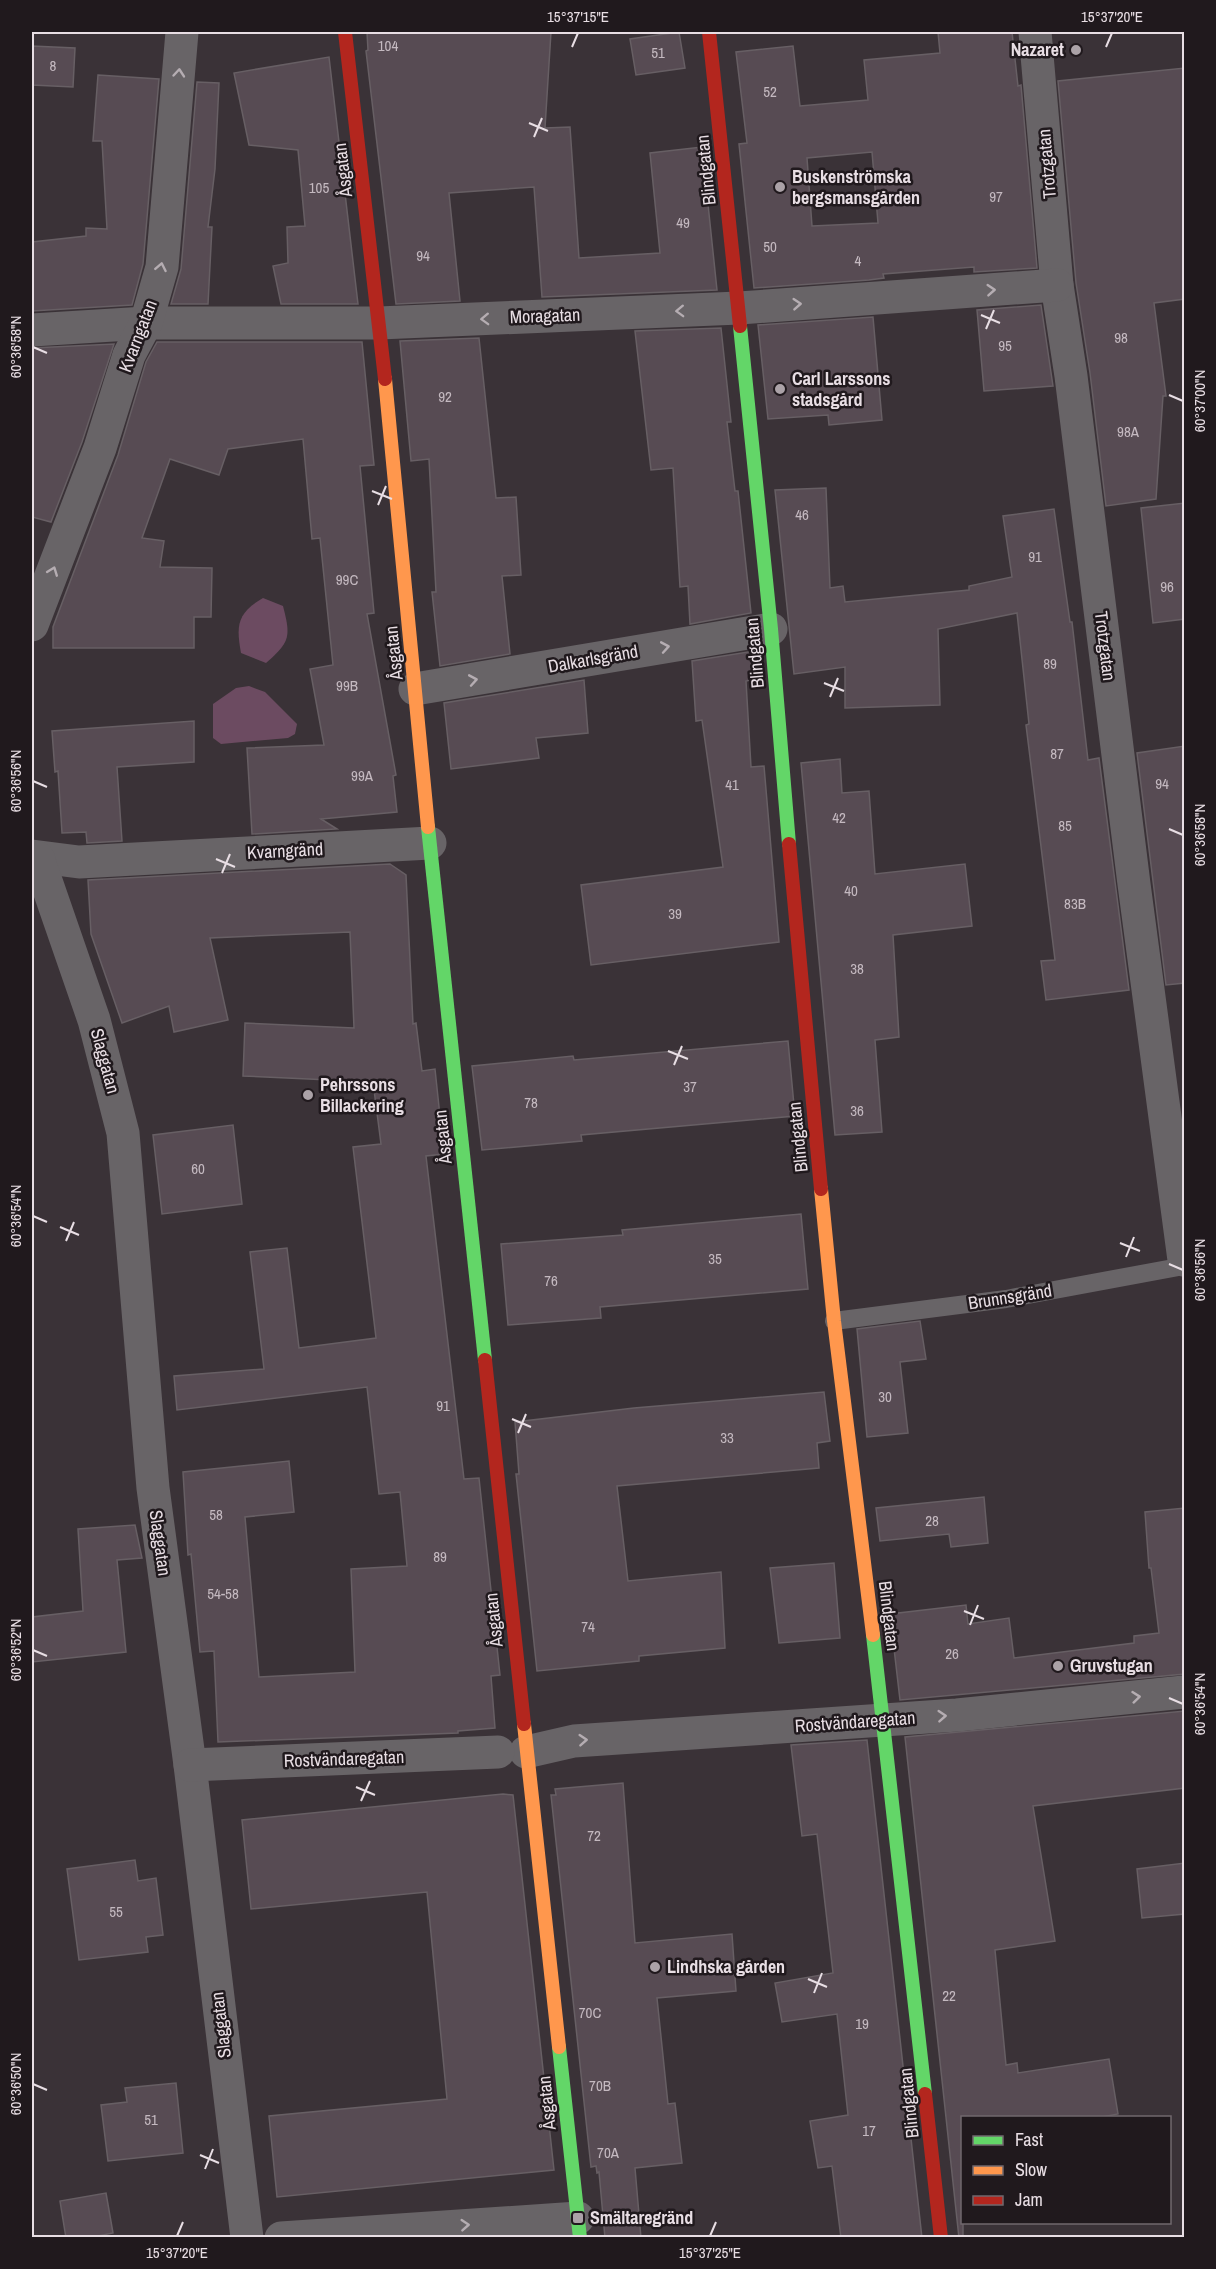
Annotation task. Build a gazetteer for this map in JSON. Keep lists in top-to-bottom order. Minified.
{"streets":{"street":["Trotzgatan","Åsgatan","Blindgatan","Moragatan","Kvarngatan","Dalkarlsgränd","Kvarngränd","Slaggatan","Rostvändaregatan"],"lane":["Brunnsgränd"]},"crossings":[["Trotzgatan","Moragatan"],["Åsgatan","Moragatan"],["Åsgatan","Dalkarlsgränd"],["Åsgatan","Kvarngränd"],["Åsgatan","Rostvändaregatan"],["Blindgatan","Moragatan"],["Blindgatan","Dalkarlsgränd"],["Blindgatan","Brunnsgränd"],["Blindgatan","Rostvändaregatan"],["Moragatan","Kvarngatan"],["Kvarngränd","Slaggatan"],["Slaggatan","Rostvändaregatan"]],"one_way":["Kvarngatan","Dalkarlsgränd","Rostvändaregatan"],"places":{"other":["Nazaret","Buskenströmska bergsmansgården","Carl Larssons stadsgård","Pehrssons Billackering","Gruvstugan","Lindhska gården"],"transit":["Smältaregränd"]},"house_numbers":["104","51","8","52","105","97","49","50","94","4","98","95","92","98A","46","91","99C","96","89","99B","87","99A","94","41","42","85","40","83B","39","38","37","78","36","60","35","76","30","91","33","58","28","89","54-58","74","26","72","55","22","70C","19","70B","51","17","70A"],"legend":["Fast","Slow","Jam"],"coordinates":["15°37'15\"E","15°37'20\"E","60°36'58\"N","60°37'00\"N","60°36'56\"N","60°36'54\"N","60°36'52\"N","60°36'50\"N","15°37'25\"E"]}
